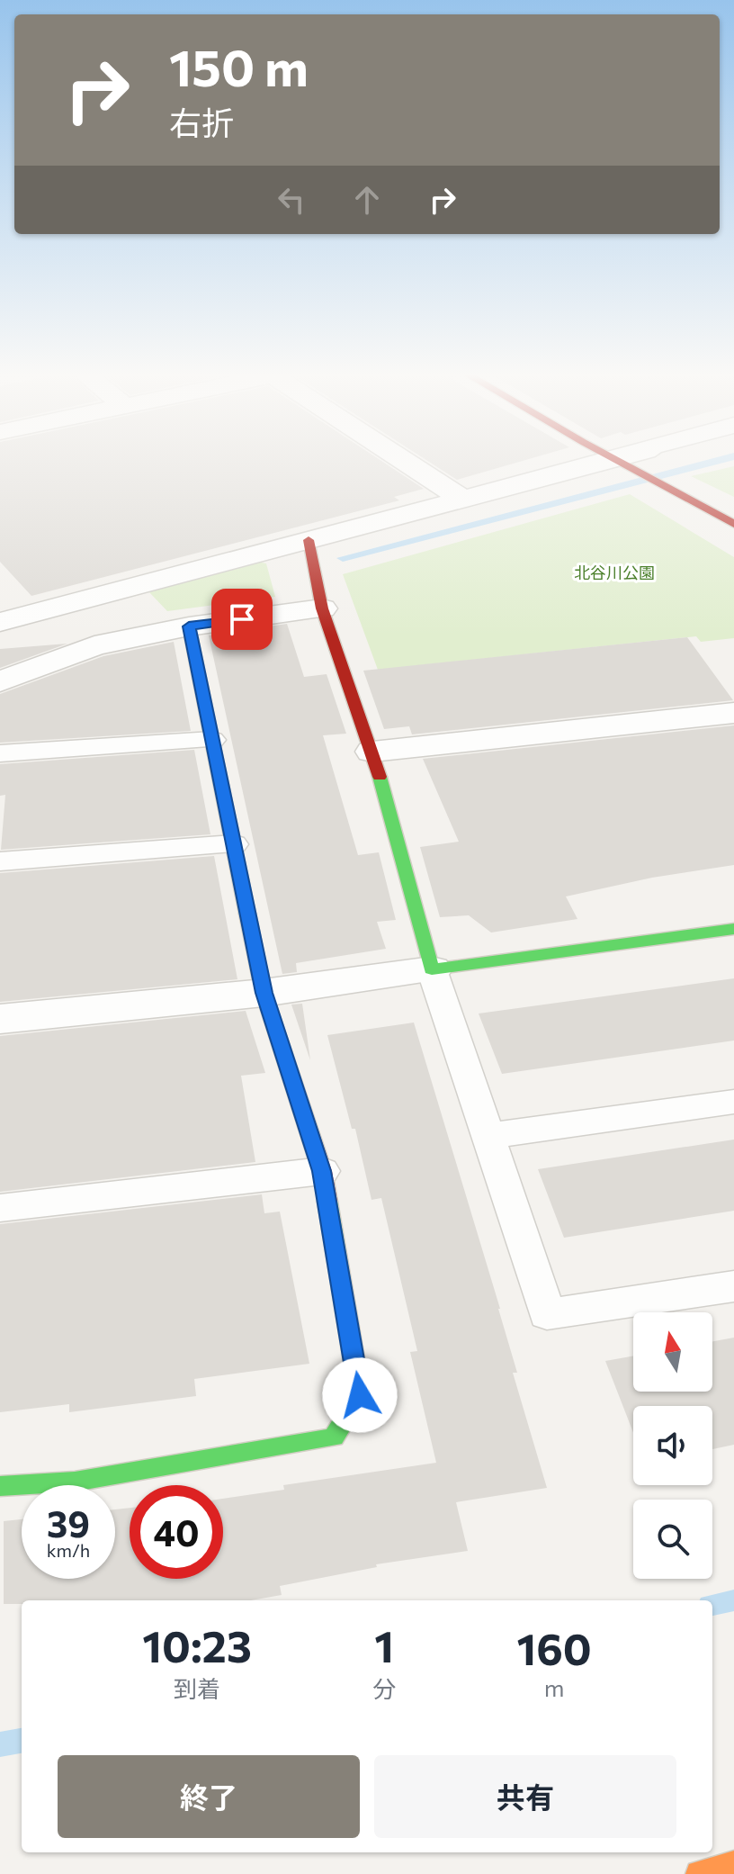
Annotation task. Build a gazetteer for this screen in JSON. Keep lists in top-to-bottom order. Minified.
{"parks":["北谷川公園"],"north":"top","page":{"turn":["150 m","右折"],"speed":"39 km/h","limit":"40","eta":["10:23","到着","1","分","160","m"],"buttons":["終了","共有"]}}
